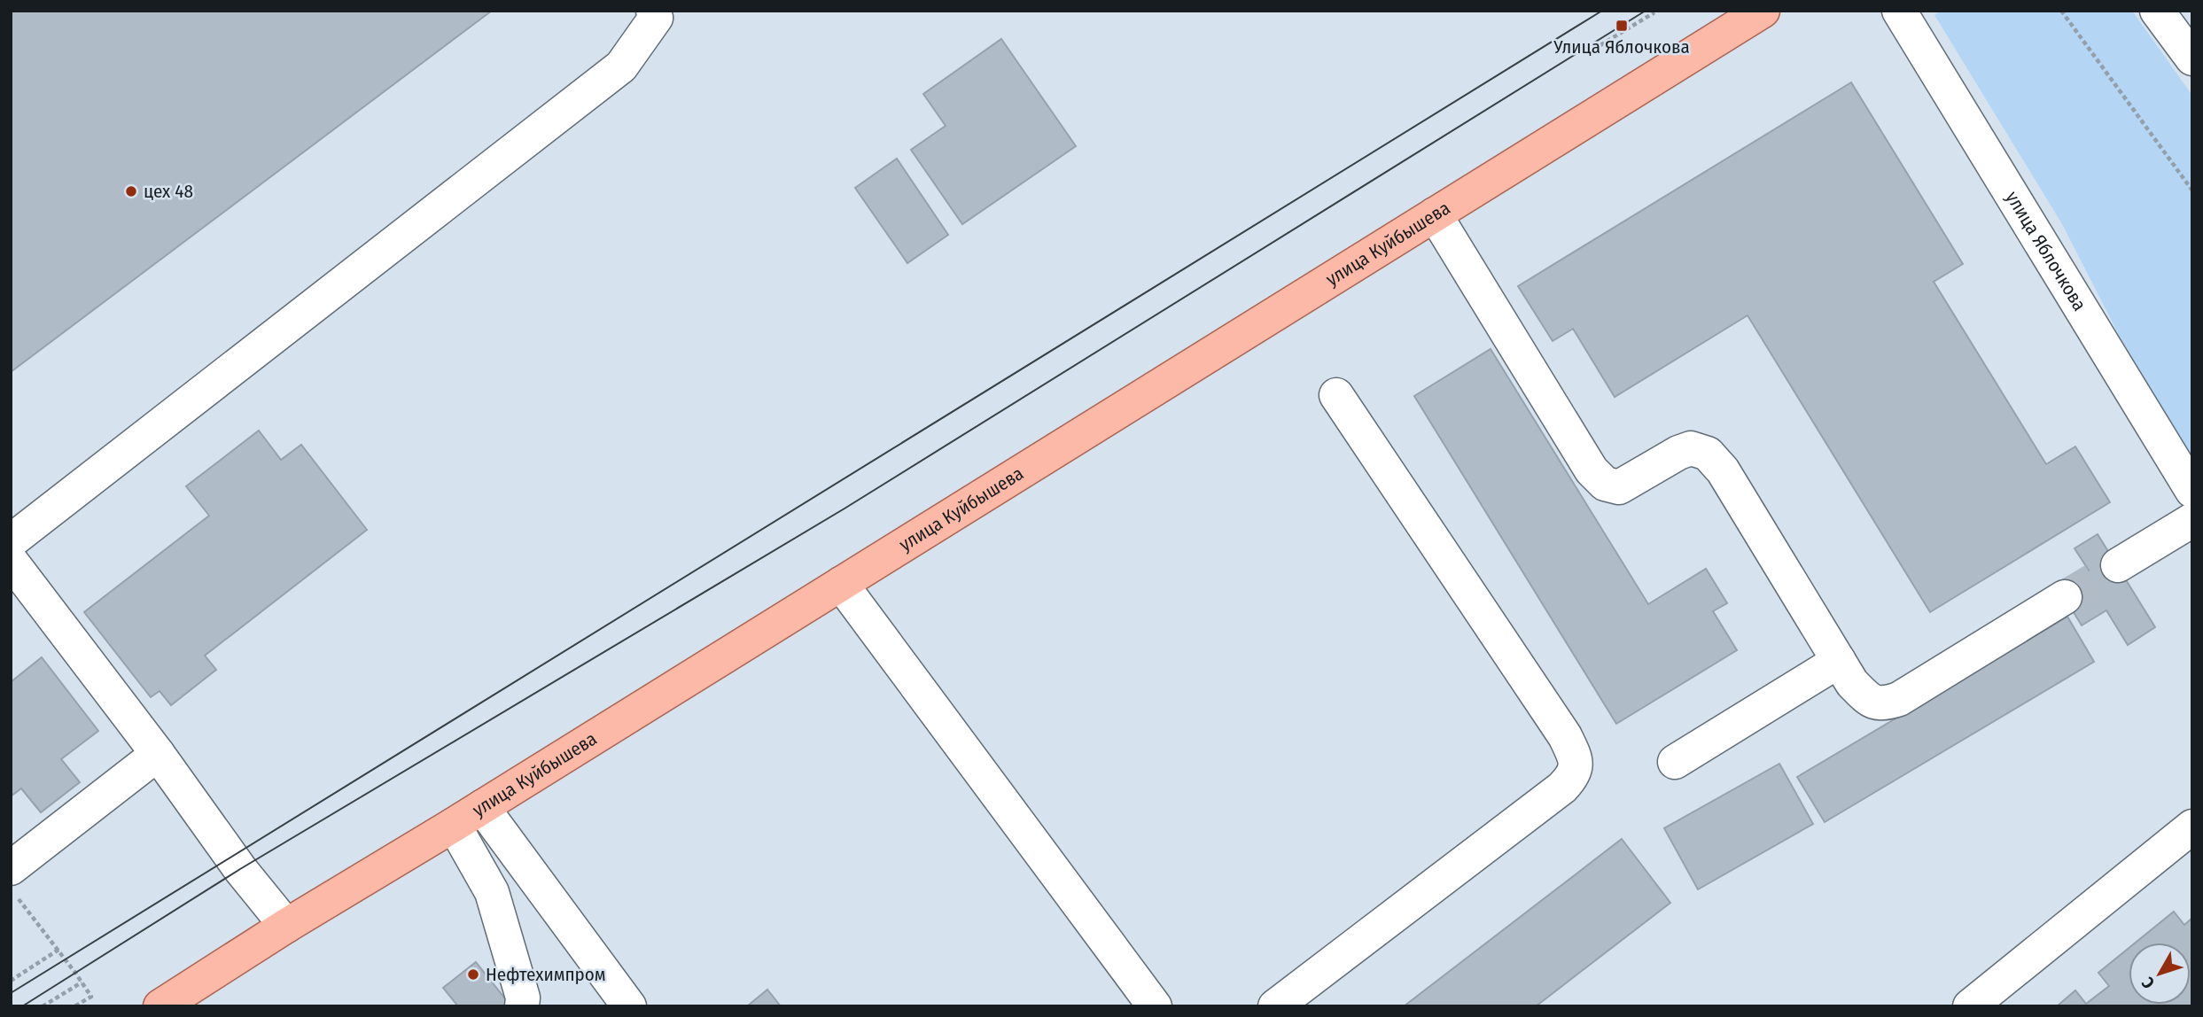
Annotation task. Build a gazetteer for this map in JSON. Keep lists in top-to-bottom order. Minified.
{"streets":{"main road":["улица Куйбышева"],"street":["улица Яблочкова"]},"places":{"transit":["Улица Яблочкова"],"other":["цех 48","Нефтехимпром"]},"north":"bottom left"}
